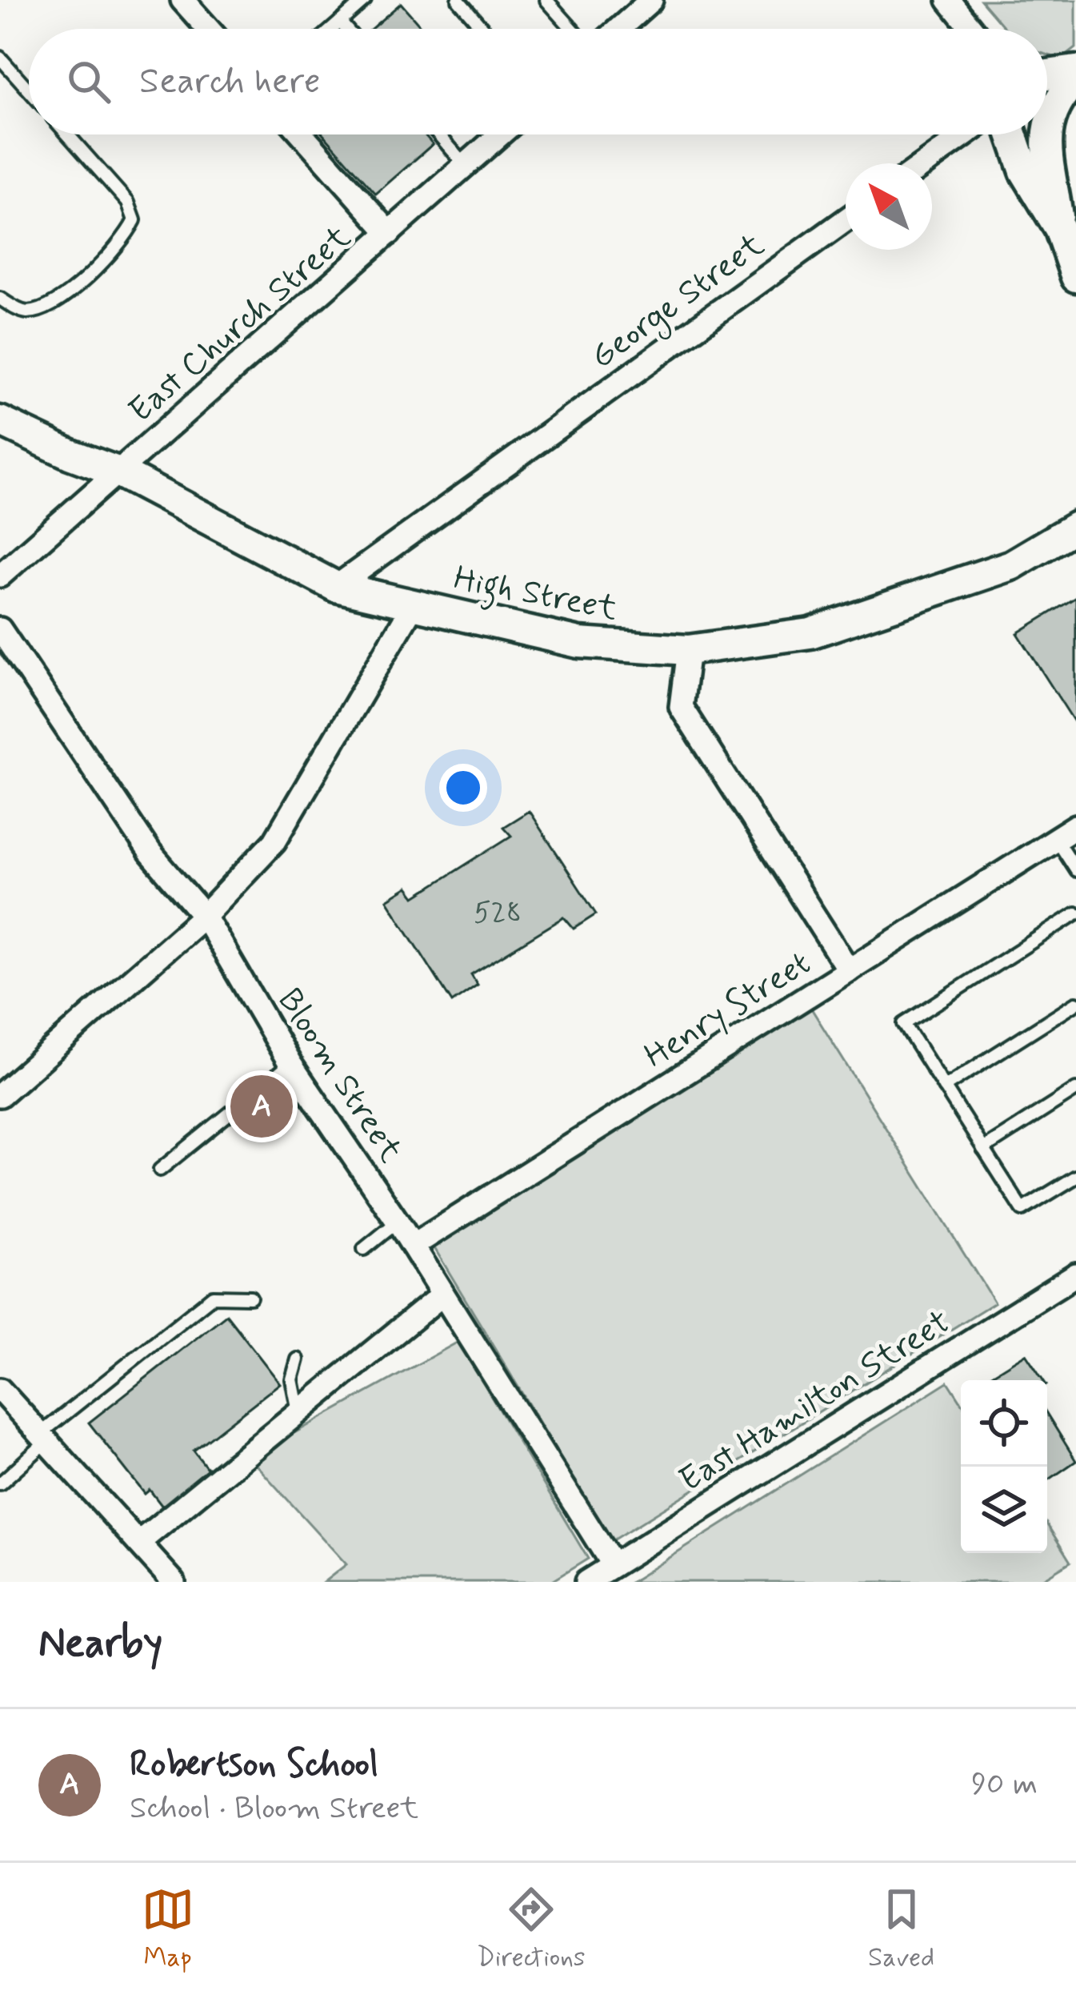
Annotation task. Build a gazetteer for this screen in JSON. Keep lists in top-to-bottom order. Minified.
{"streets":{"street":["George Street","East Church Street","High Street","Henry Street","Bloom Street","East Hamilton Street"]},"crossings":[["George Street","High Street"],["East Church Street","High Street"],["Henry Street","Bloom Street"],["Bloom Street","East Hamilton Street"]],"house_numbers":["528"],"north":"top left","page":{"search":"Search here","pins":"A","heading":"Nearby","list":[{"mark":"A","name":"Robertson School","note":"School · Bloom Street","value":"90 m"}],"nav":["Map","Directions","Saved"]}}
